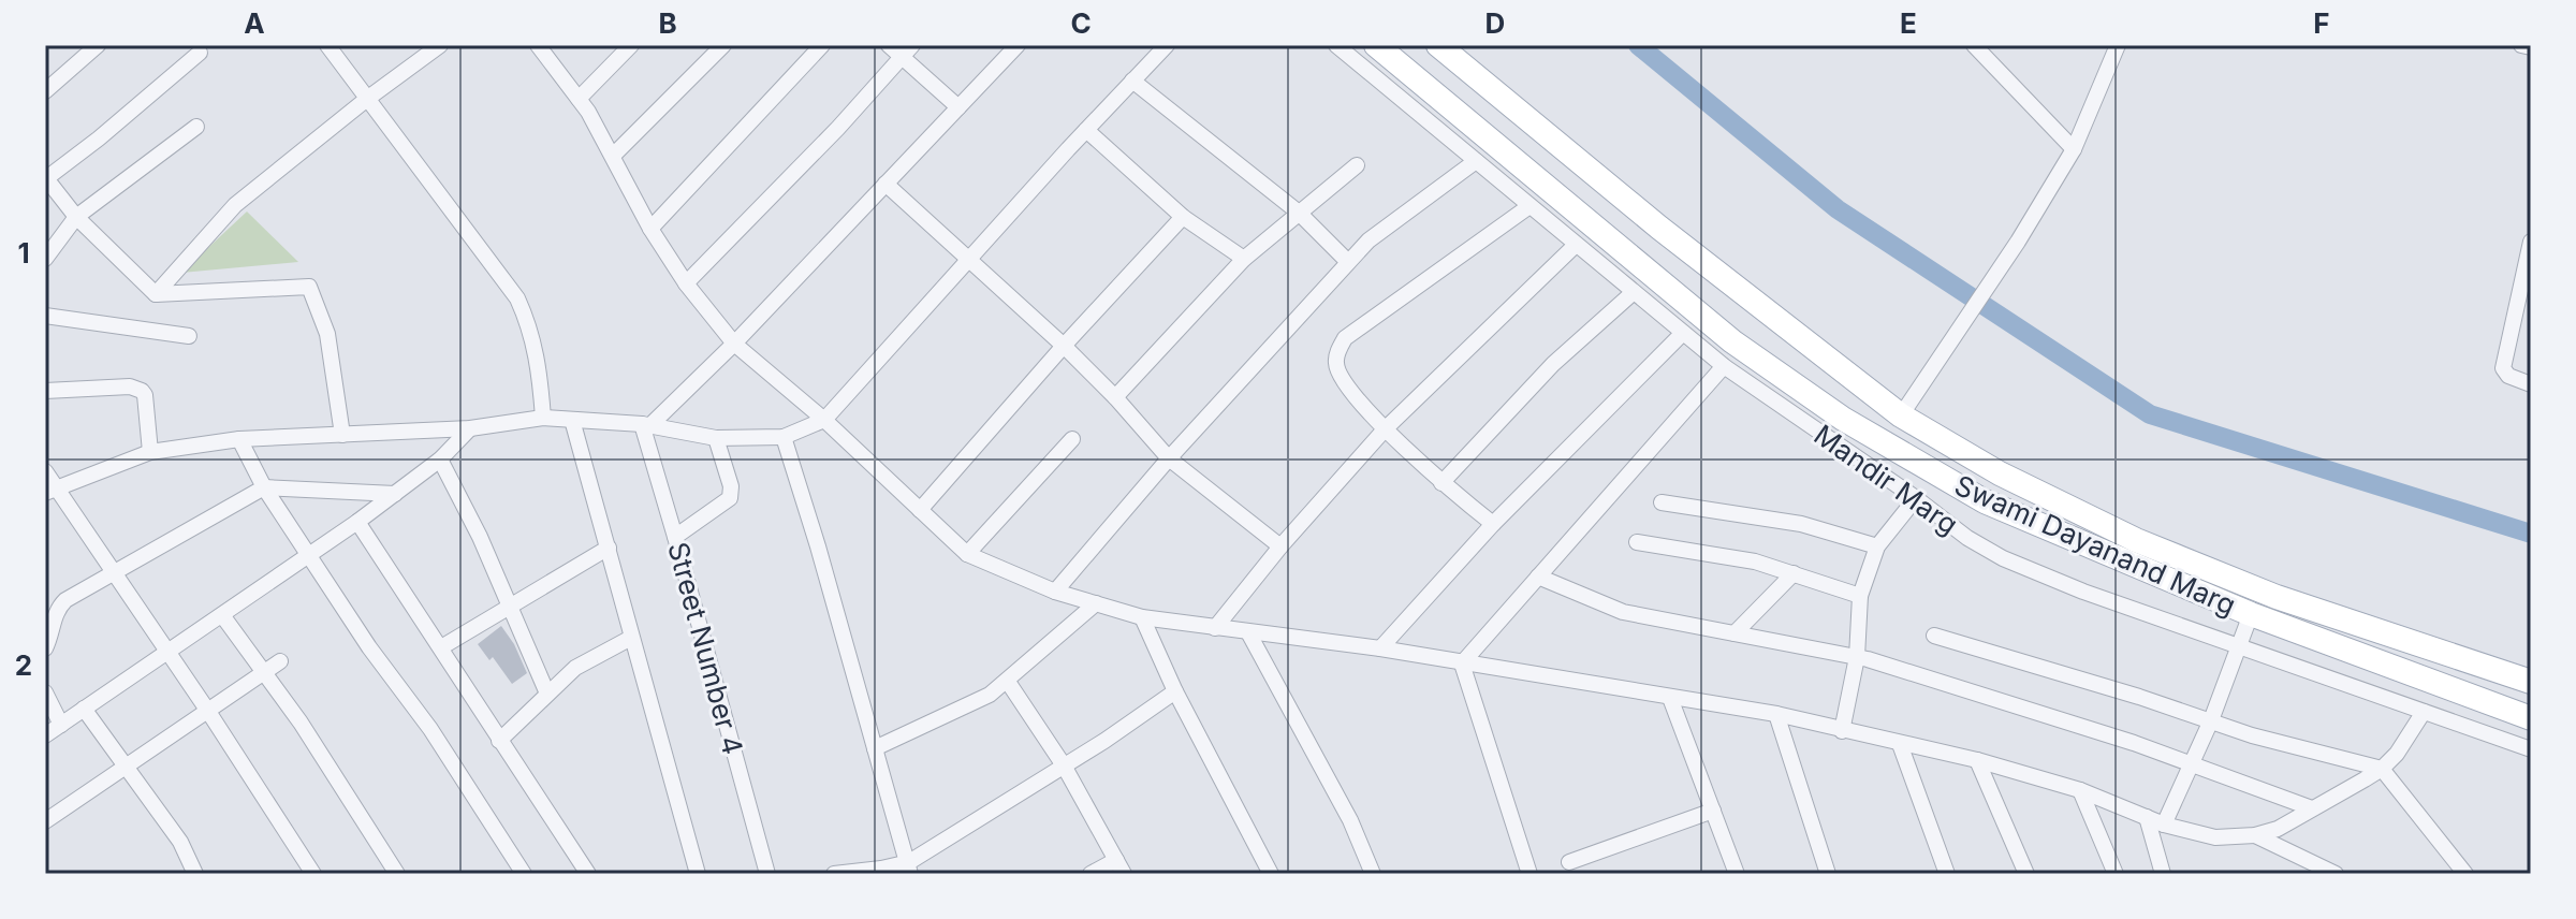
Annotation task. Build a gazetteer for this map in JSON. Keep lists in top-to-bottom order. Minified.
{"streets":{"main road":["Swami Dayanand Marg"],"street":["Mandir Marg","Street Number 4"]},"grid":{"columns":["A","B","C","D","E","F"],"rows":["1","2"]}}
